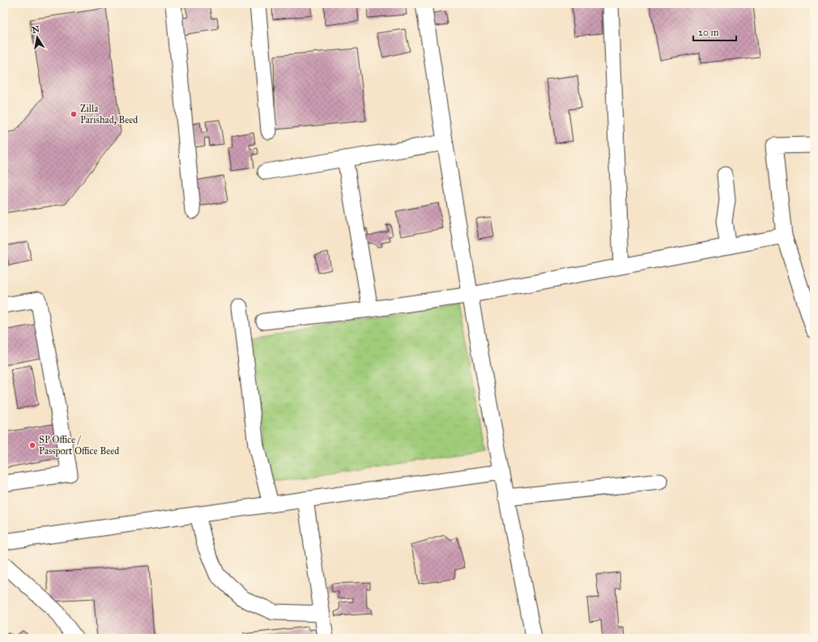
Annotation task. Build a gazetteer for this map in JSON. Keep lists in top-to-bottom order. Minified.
{"places":["Zilla Parishad, Beed","SP Office / Passport Office Beed"],"scale_bar":"20 m","north":"top"}
